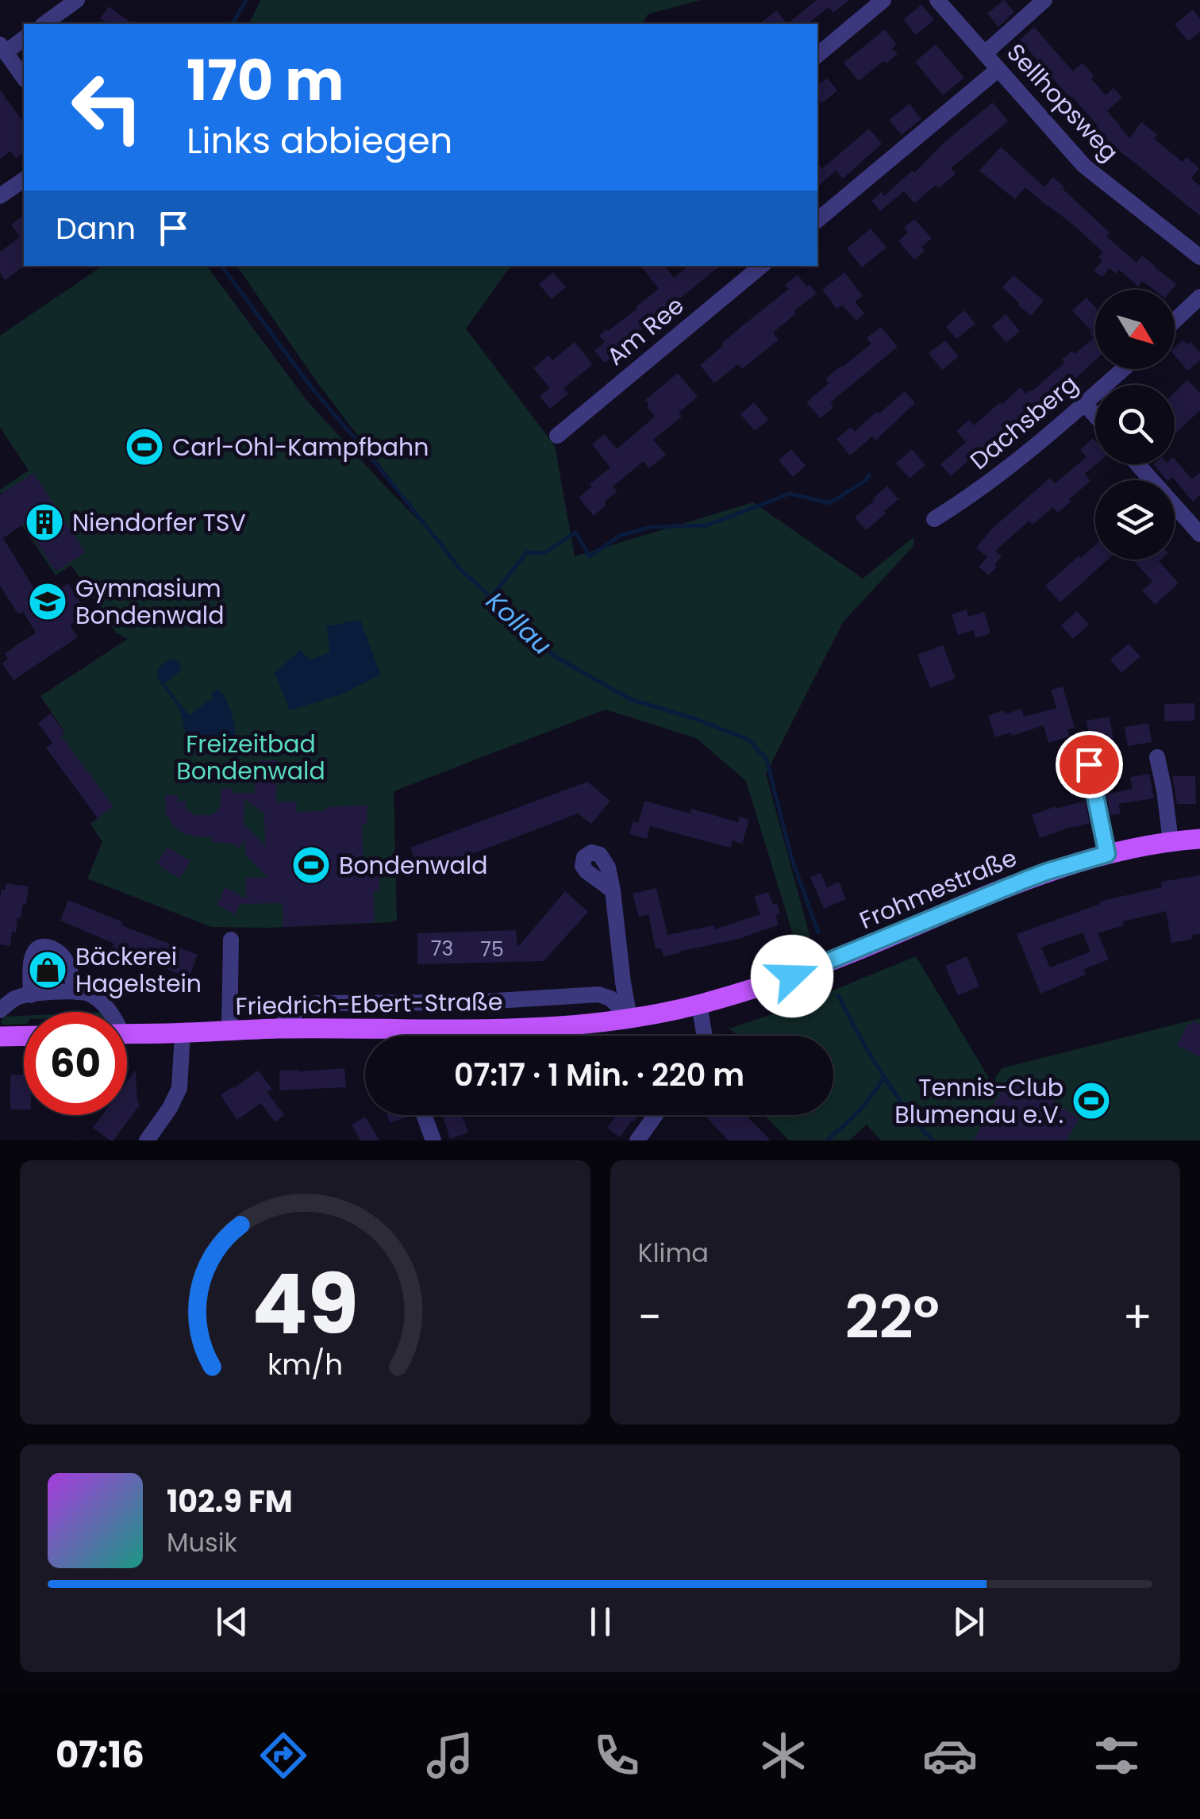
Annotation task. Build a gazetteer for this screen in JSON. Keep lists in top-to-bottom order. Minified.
{"streets":{"main road":["Frohmestraße","Friedrich-Ebert-Straße"],"street":["Sellhopsweg","Am Ree","Dachsberg"]},"crossings":[["Frohmestraße","Friedrich-Ebert-Straße"]],"water":["Kollau"],"parks":["Freizeitbad Bondenwald"],"places":{"sports":["Carl-Ohl-Kampfbahn","Bondenwald","Tennis-Club Blumenau e.V."],"building":["Niendorfer TSV"],"school or university":["Gymnasium Bondenwald"],"shop":["Bäckerei Hagelstein"]},"house_numbers":["73","75"],"north":"bottom right","page":{"turn":["170 m","Links abbiegen"],"then":"Dann","limit":"60","trip":"07:17 · 1 Min. · 220 m","tile":"Klima","heat":["−","22°","+"],"song":["102.9 FM","Musik"],"tabs":"07:16","gauge":["49","km/h"]}}
